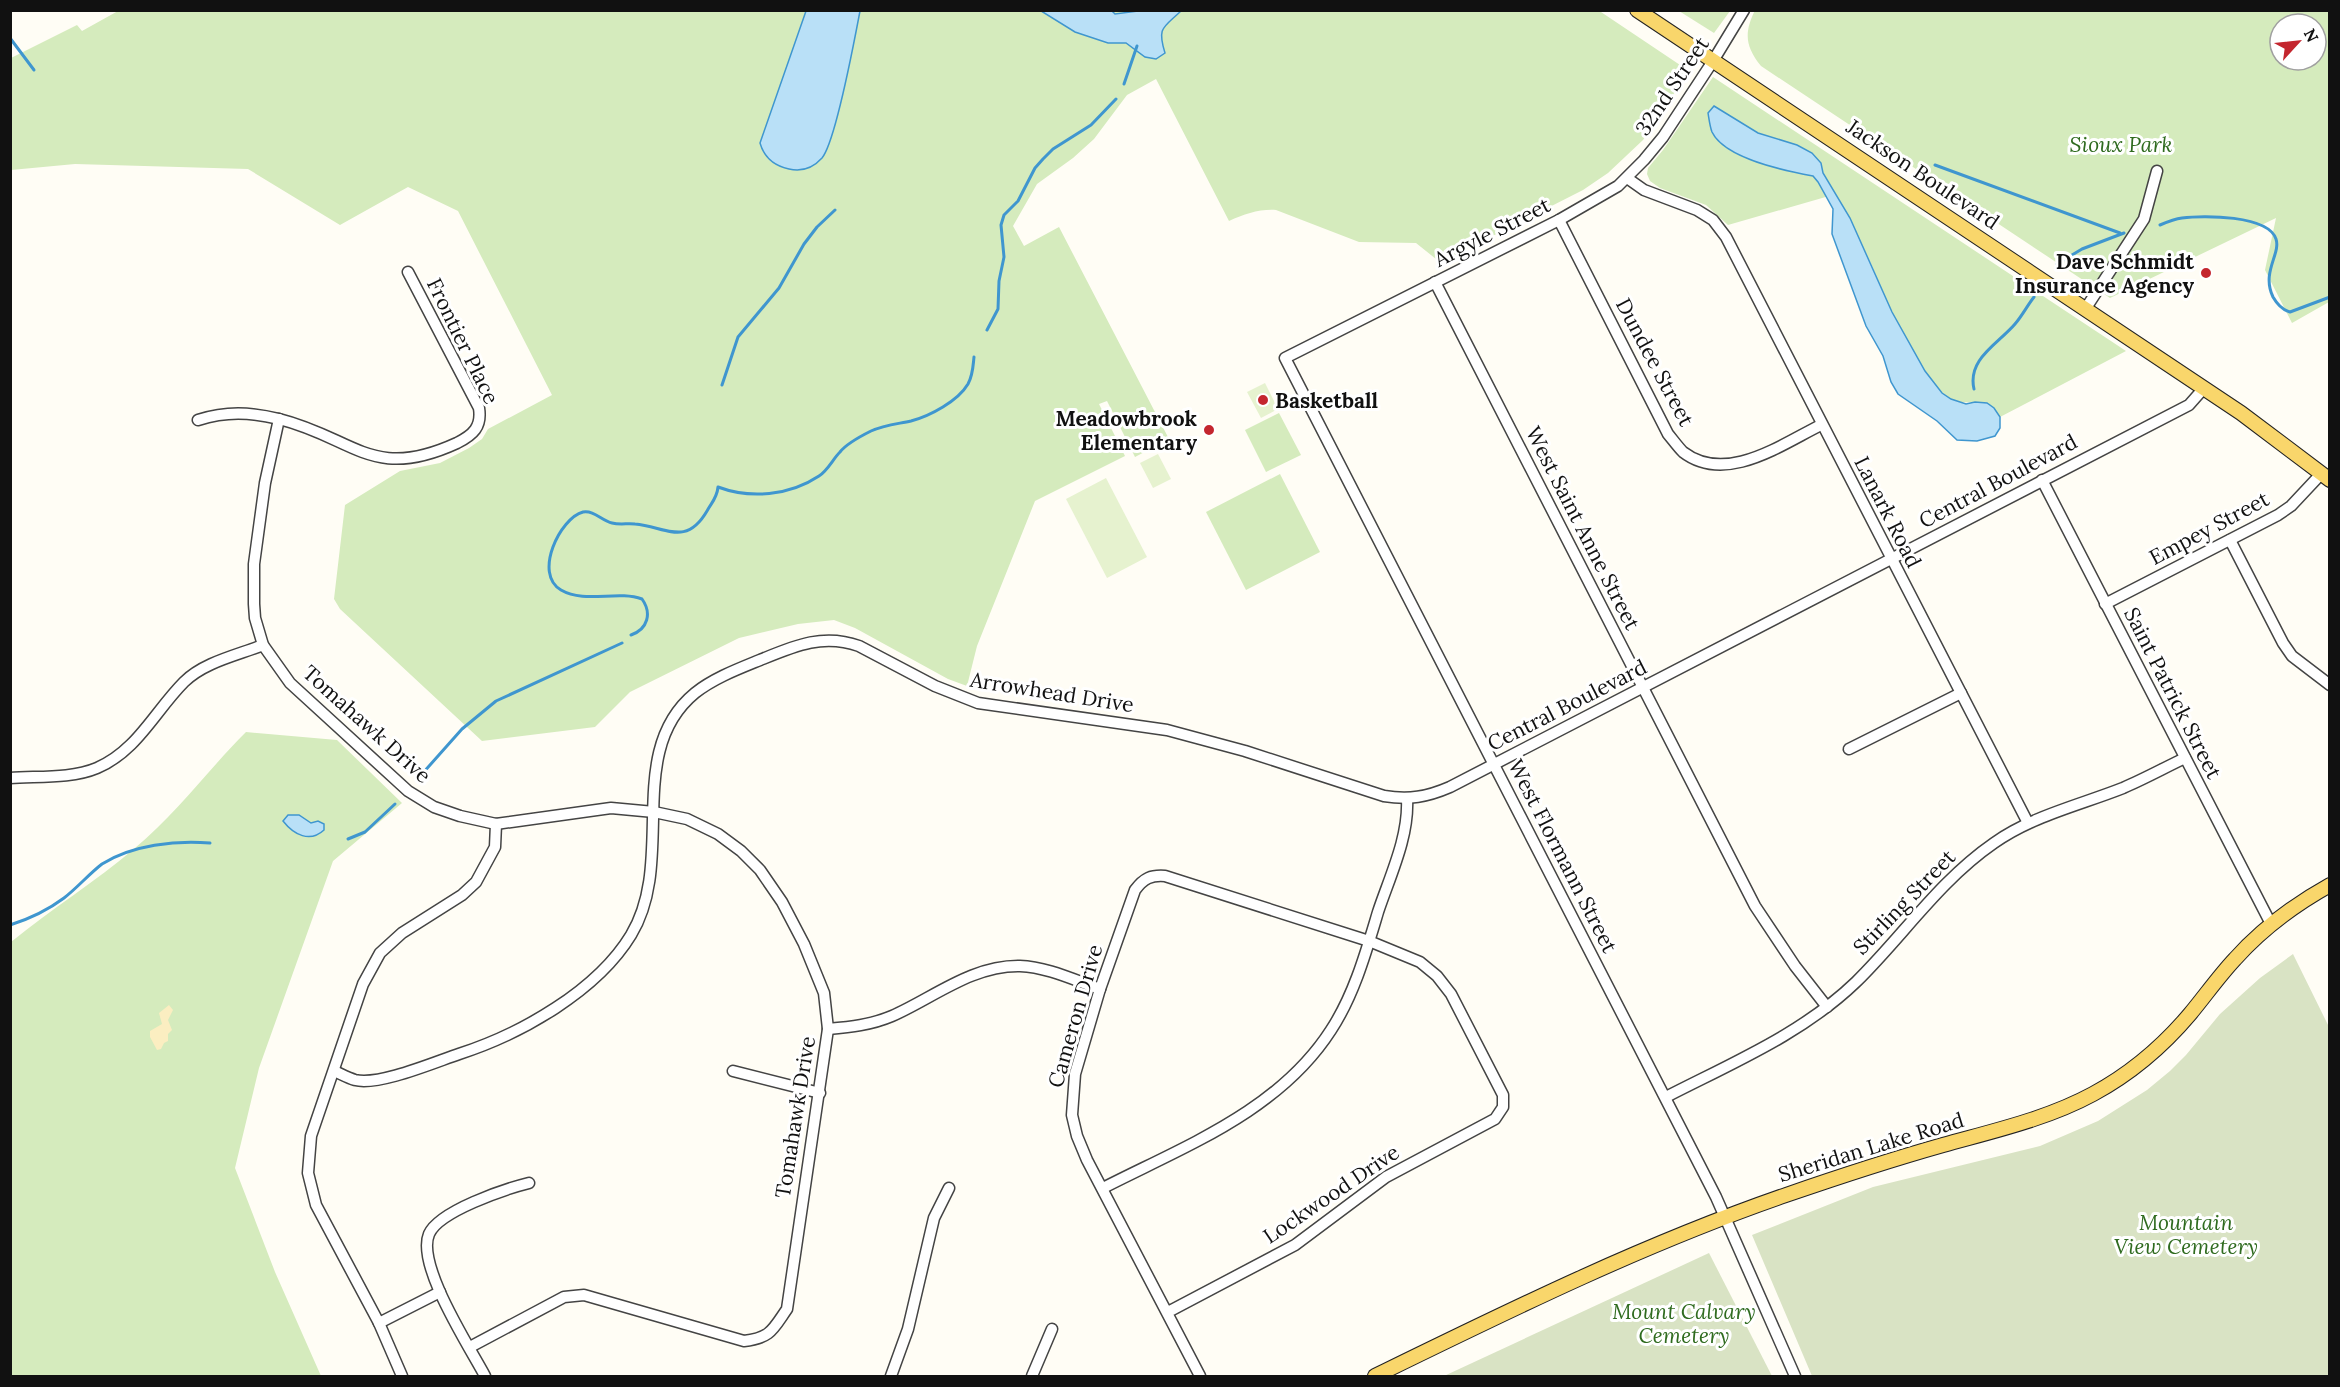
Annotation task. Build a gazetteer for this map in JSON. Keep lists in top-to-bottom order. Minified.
{"streets":{"main road":["Jackson Boulevard","Sheridan Lake Road"],"street":["32nd Street","Argyle Street","Frontier Place","Dundee Street","Central Boulevard","Lanark Road","West Saint Anne Street","Empey Street","Arrowhead Drive","Saint Patrick Street","Tomahawk Drive","West Flormann Street","Stirling Street","Cameron Drive","Lockwood Drive"]},"crossings":[["32nd Street","Jackson Boulevard"],["32nd Street","Argyle Street"],["32nd Street","Lanark Road"],["Jackson Boulevard","Central Boulevard"],["Jackson Boulevard","Empey Street"],["Argyle Street","Dundee Street"],["Argyle Street","Lanark Road"],["Argyle Street","West Saint Anne Street"],["Argyle Street","West Flormann Street"],["Frontier Place","Tomahawk Drive"],["Dundee Street","Lanark Road"],["Central Boulevard","Lanark Road"],["Central Boulevard","West Saint Anne Street"],["Central Boulevard","Arrowhead Drive"],["Central Boulevard","Saint Patrick Street"],["Central Boulevard","West Flormann Street"],["Lanark Road","Stirling Street"],["West Saint Anne Street","Stirling Street"],["Empey Street","Saint Patrick Street"],["Arrowhead Drive","Tomahawk Drive"],["Saint Patrick Street","Stirling Street"],["Saint Patrick Street","Sheridan Lake Road"],["West Flormann Street","Stirling Street"],["West Flormann Street","Sheridan Lake Road"],["Cameron Drive","Lockwood Drive"]],"parks":["Sioux Park","Mountain View Cemetery","Mount Calvary Cemetery"],"places":["Dave Schmidt Insurance Agency","Basketball","Meadowbrook Elementary"],"north":"top right"}
